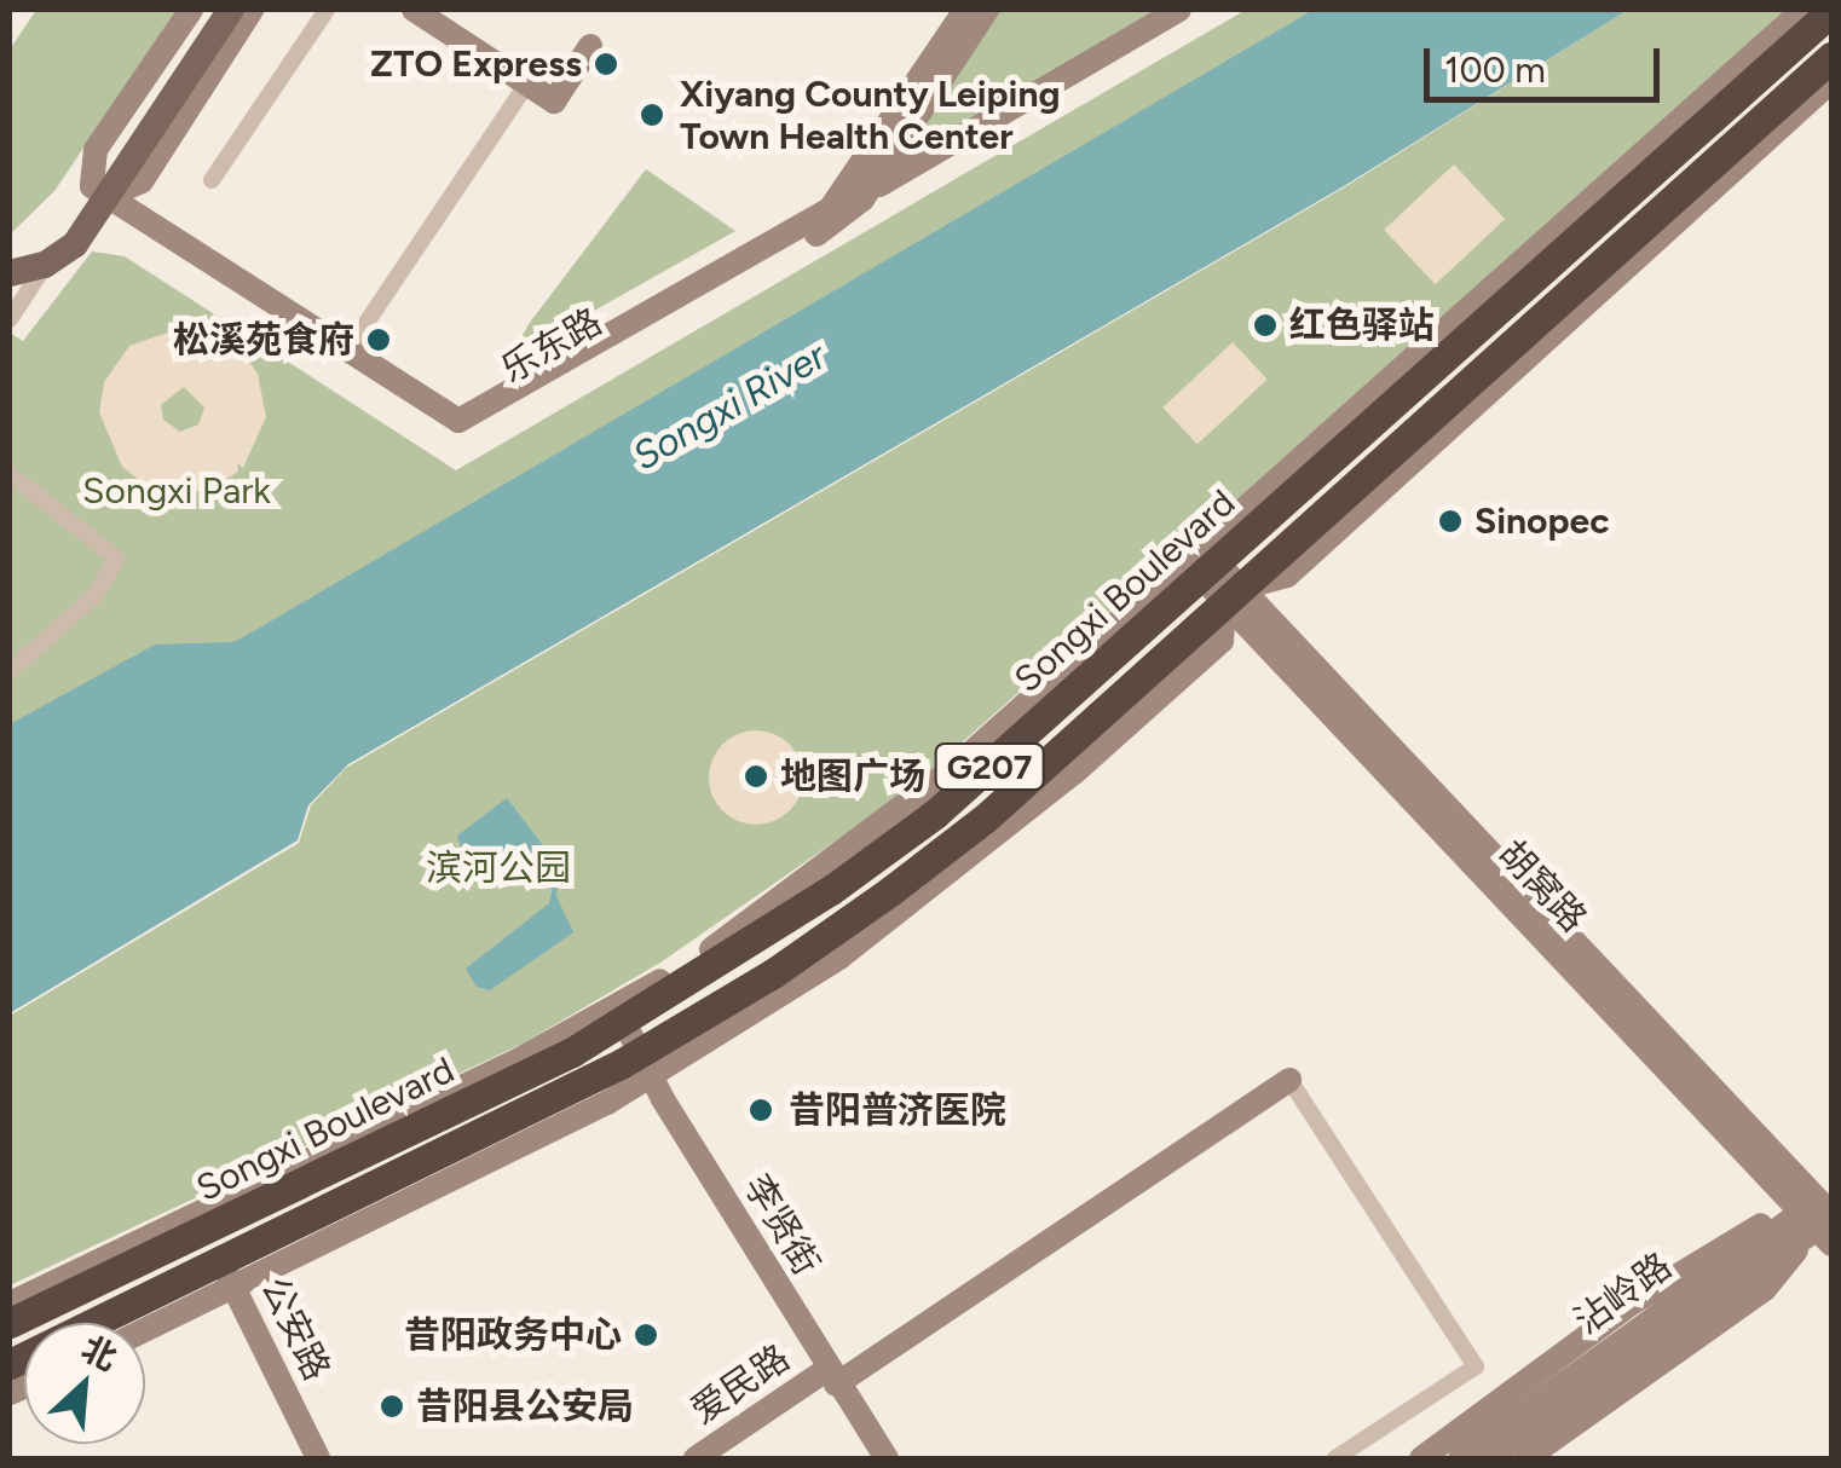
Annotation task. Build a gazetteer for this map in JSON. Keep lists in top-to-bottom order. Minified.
{"streets":{"highway":["Songxi Boulevard","G207"],"main road":["乐东路","胡窝路","李贤街","沾岭路","公安路","爱民路"]},"crossings":[["Songxi Boulevard","胡窝路"],["Songxi Boulevard","李贤街"],["Songxi Boulevard","公安路"],["胡窝路","沾岭路"],["李贤街","爱民路"]],"water":["Songxi River"],"parks":["Songxi Park","滨河公园"],"places":["ZTO Express","Xiyang County Leiping Town Health Center","红色驿站","松溪苑食府","Sinopec","地图广场","昔阳普济医院","昔阳政务中心","昔阳县公安局"],"scale_bar":"100 m","north":"top right"}
